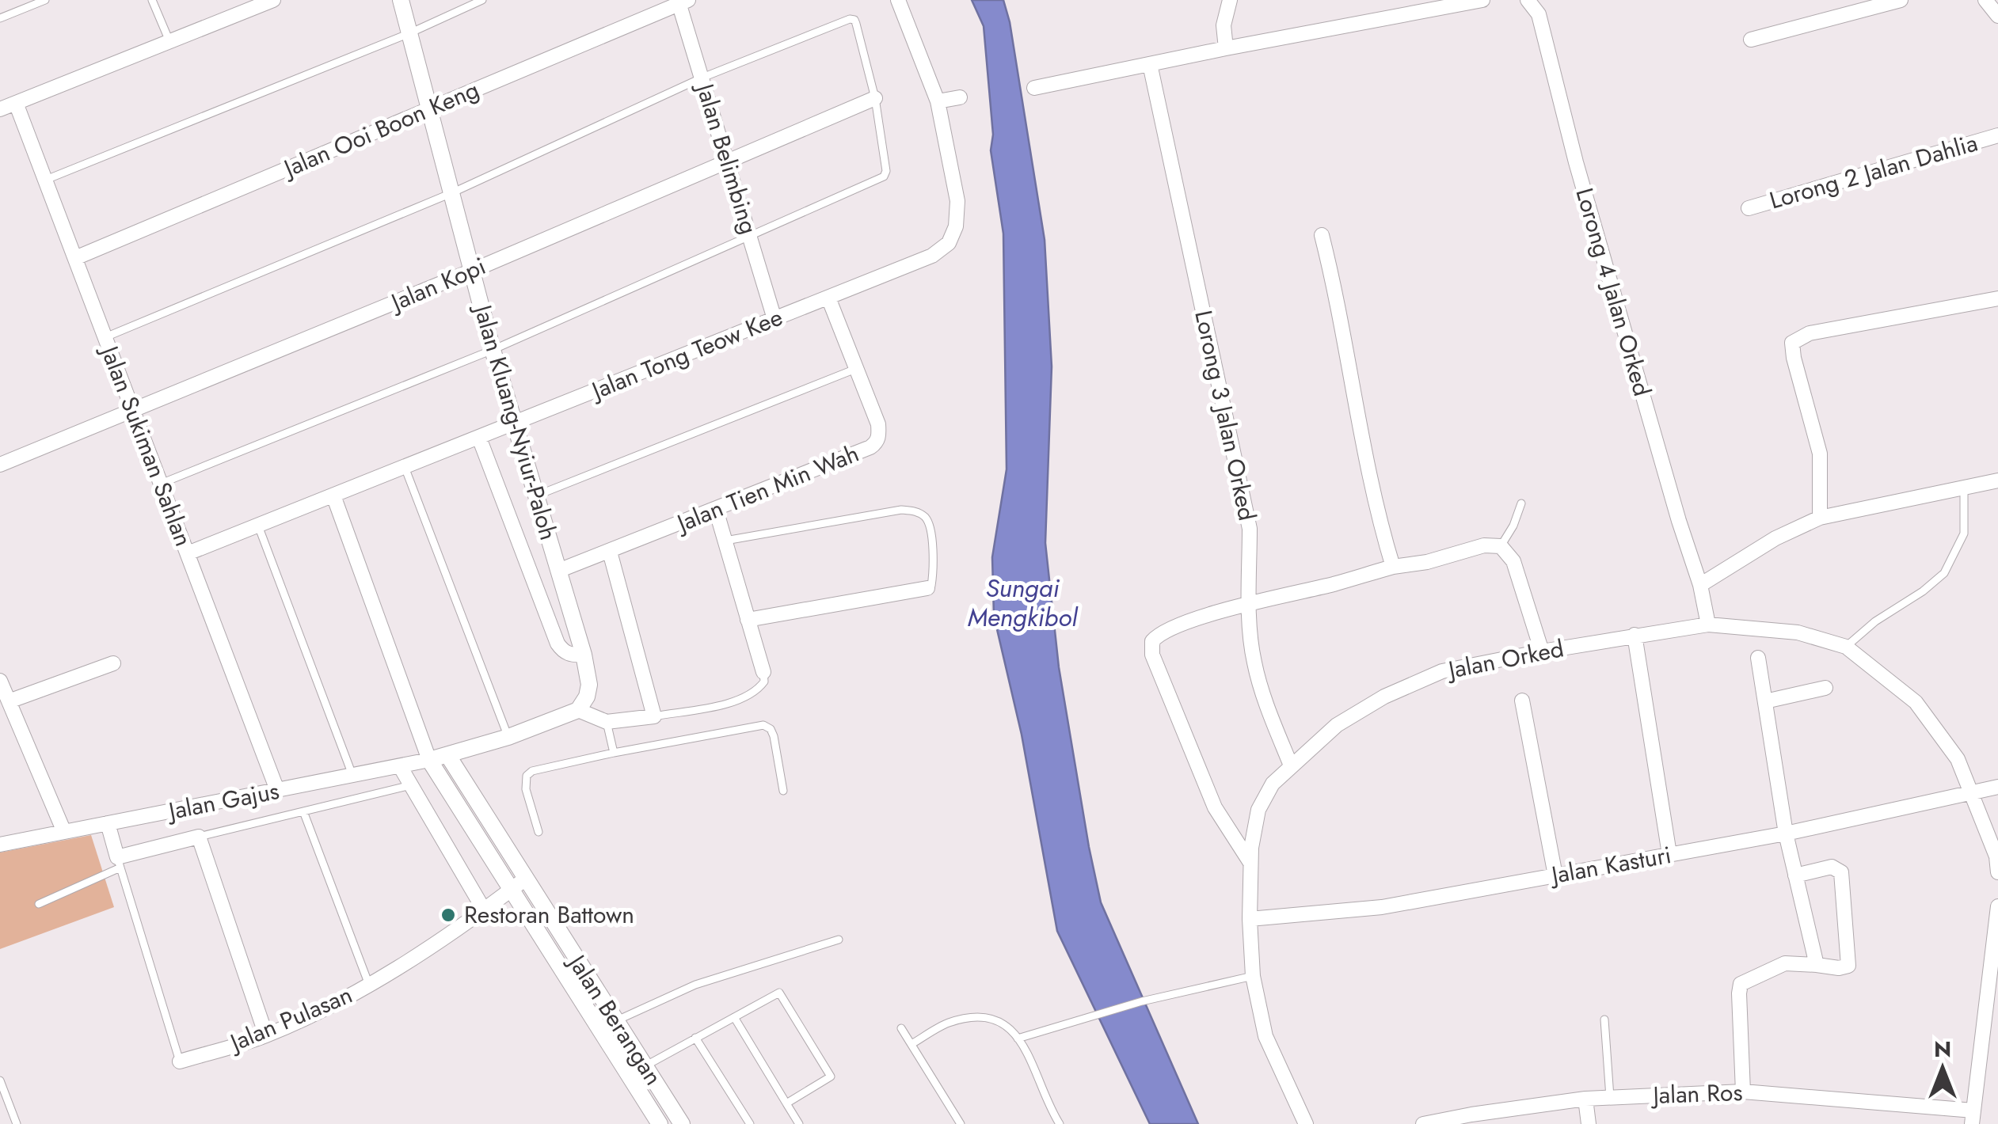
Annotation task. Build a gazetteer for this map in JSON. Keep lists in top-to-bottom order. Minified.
{"streets":{"street":["Jalan Ooi Boon Keng","Jalan Belimbing","Lorong 2 Jalan Dahlia","Jalan Kopi","Lorong 4 Jalan Orked","Jalan Tong Teow Kee","Lorong 3 Jalan Orked","Jalan Kluang-Nyiur-Paloh","Jalan Sukiman Sahlan","Jalan Tien Min Wah","Jalan Orked","Jalan Gajus","Jalan Kasturi","Jalan Pulasan","Jalan Berangan","Jalan Ros"]},"crossings":[["Jalan Ooi Boon Keng","Jalan Belimbing"],["Jalan Ooi Boon Keng","Jalan Kluang-Nyiur-Paloh"],["Jalan Ooi Boon Keng","Jalan Sukiman Sahlan"],["Jalan Belimbing","Jalan Kopi"],["Jalan Belimbing","Jalan Tong Teow Kee"],["Jalan Kopi","Jalan Kluang-Nyiur-Paloh"],["Jalan Kopi","Jalan Sukiman Sahlan"],["Lorong 4 Jalan Orked","Jalan Orked"],["Jalan Tong Teow Kee","Jalan Kluang-Nyiur-Paloh"],["Jalan Tong Teow Kee","Jalan Sukiman Sahlan"],["Jalan Tong Teow Kee","Jalan Tien Min Wah"],["Lorong 3 Jalan Orked","Jalan Orked"],["Jalan Kluang-Nyiur-Paloh","Jalan Tien Min Wah"],["Jalan Sukiman Sahlan","Jalan Gajus"],["Jalan Orked","Jalan Kasturi"],["Jalan Gajus","Jalan Pulasan"],["Jalan Gajus","Jalan Berangan"],["Jalan Pulasan","Jalan Berangan"]],"water":["Sungai Mengkibol"],"places":["Restoran Battown"],"north":"top"}
